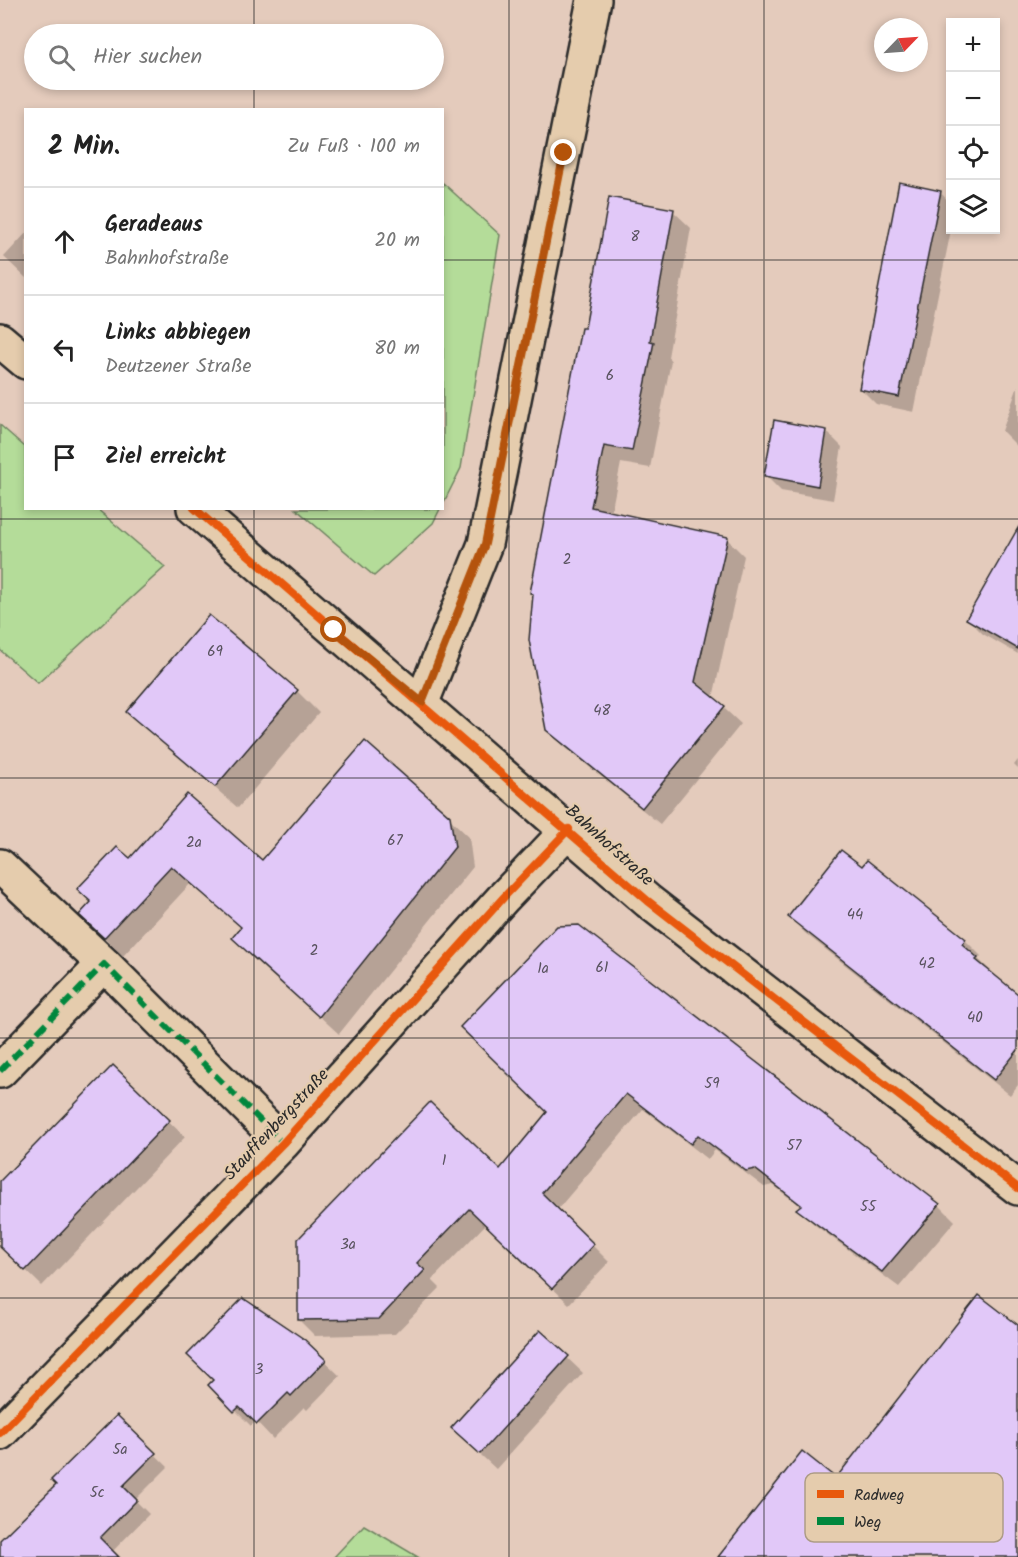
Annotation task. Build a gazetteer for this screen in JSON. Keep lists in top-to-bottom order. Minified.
{"streets":{"street":["Bahnhofstraße","Stauffenbergstraße"]},"crossings":[["Bahnhofstraße","Stauffenbergstraße"]],"house_numbers":["8","6","2","69","48","67","2a","44","2","42","61","1a","40","59","57","1","55","3a","3","5a","5c"],"legend":["Radweg","Weg"],"north":"top right","page":{"map_buttons":["+","−"],"search":"Hier suchen","heading":["2 Min.","Zu Fuß · 100 m"],"list":[["Geradeaus","Bahnhofstraße","20 m"],["Links abbiegen","Deutzener Straße","80 m"],"Ziel erreicht"]}}
